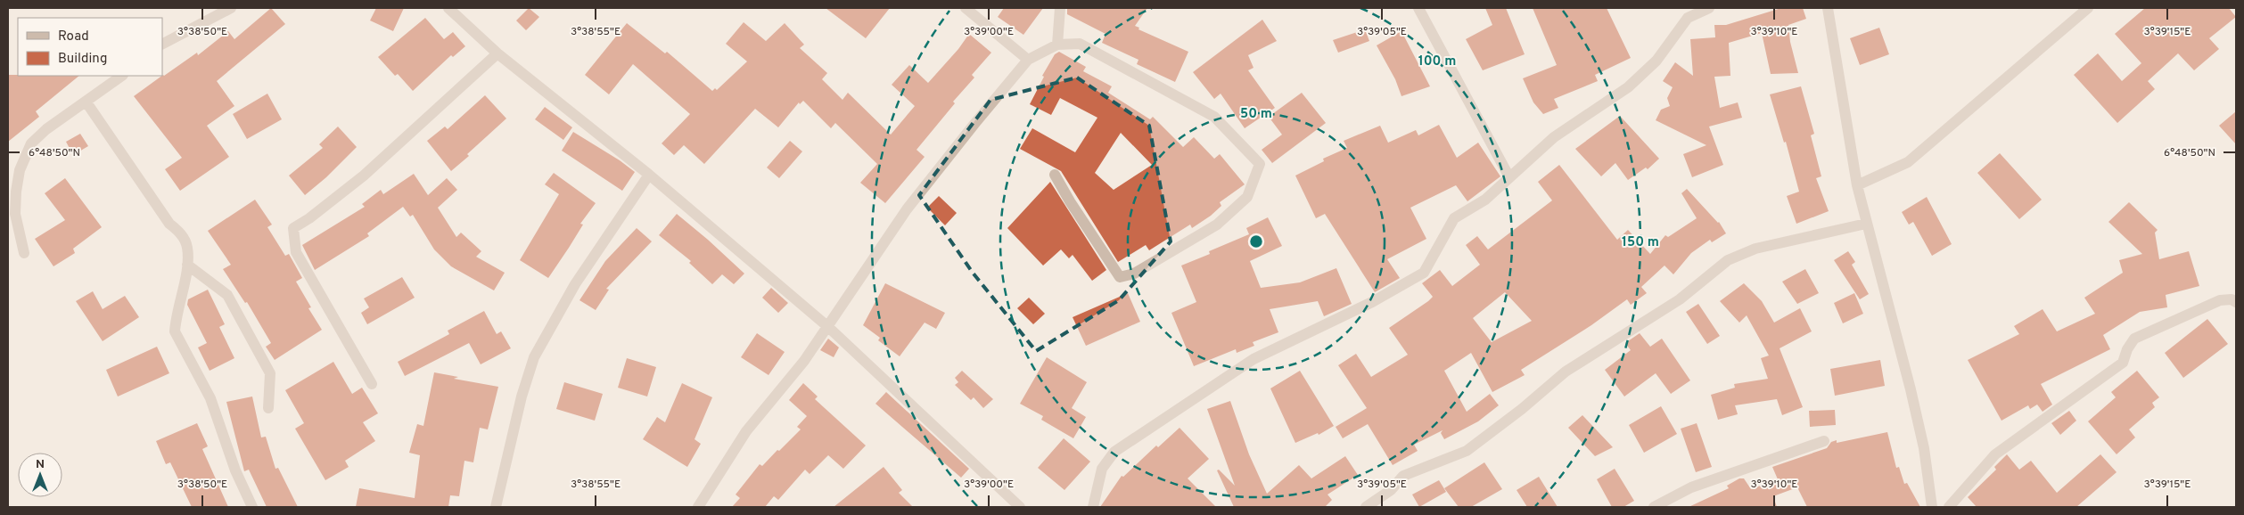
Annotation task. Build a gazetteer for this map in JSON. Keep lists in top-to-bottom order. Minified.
{"legend":["Road","Building"],"north":"top","coordinates":["3°38'50\"E","3°38'55\"E","3°39'00\"E","3°39'05\"E","3°39'10\"E","3°39'15\"E","6°48'50\"N"],"rings":["100 m","50 m","150 m"]}
